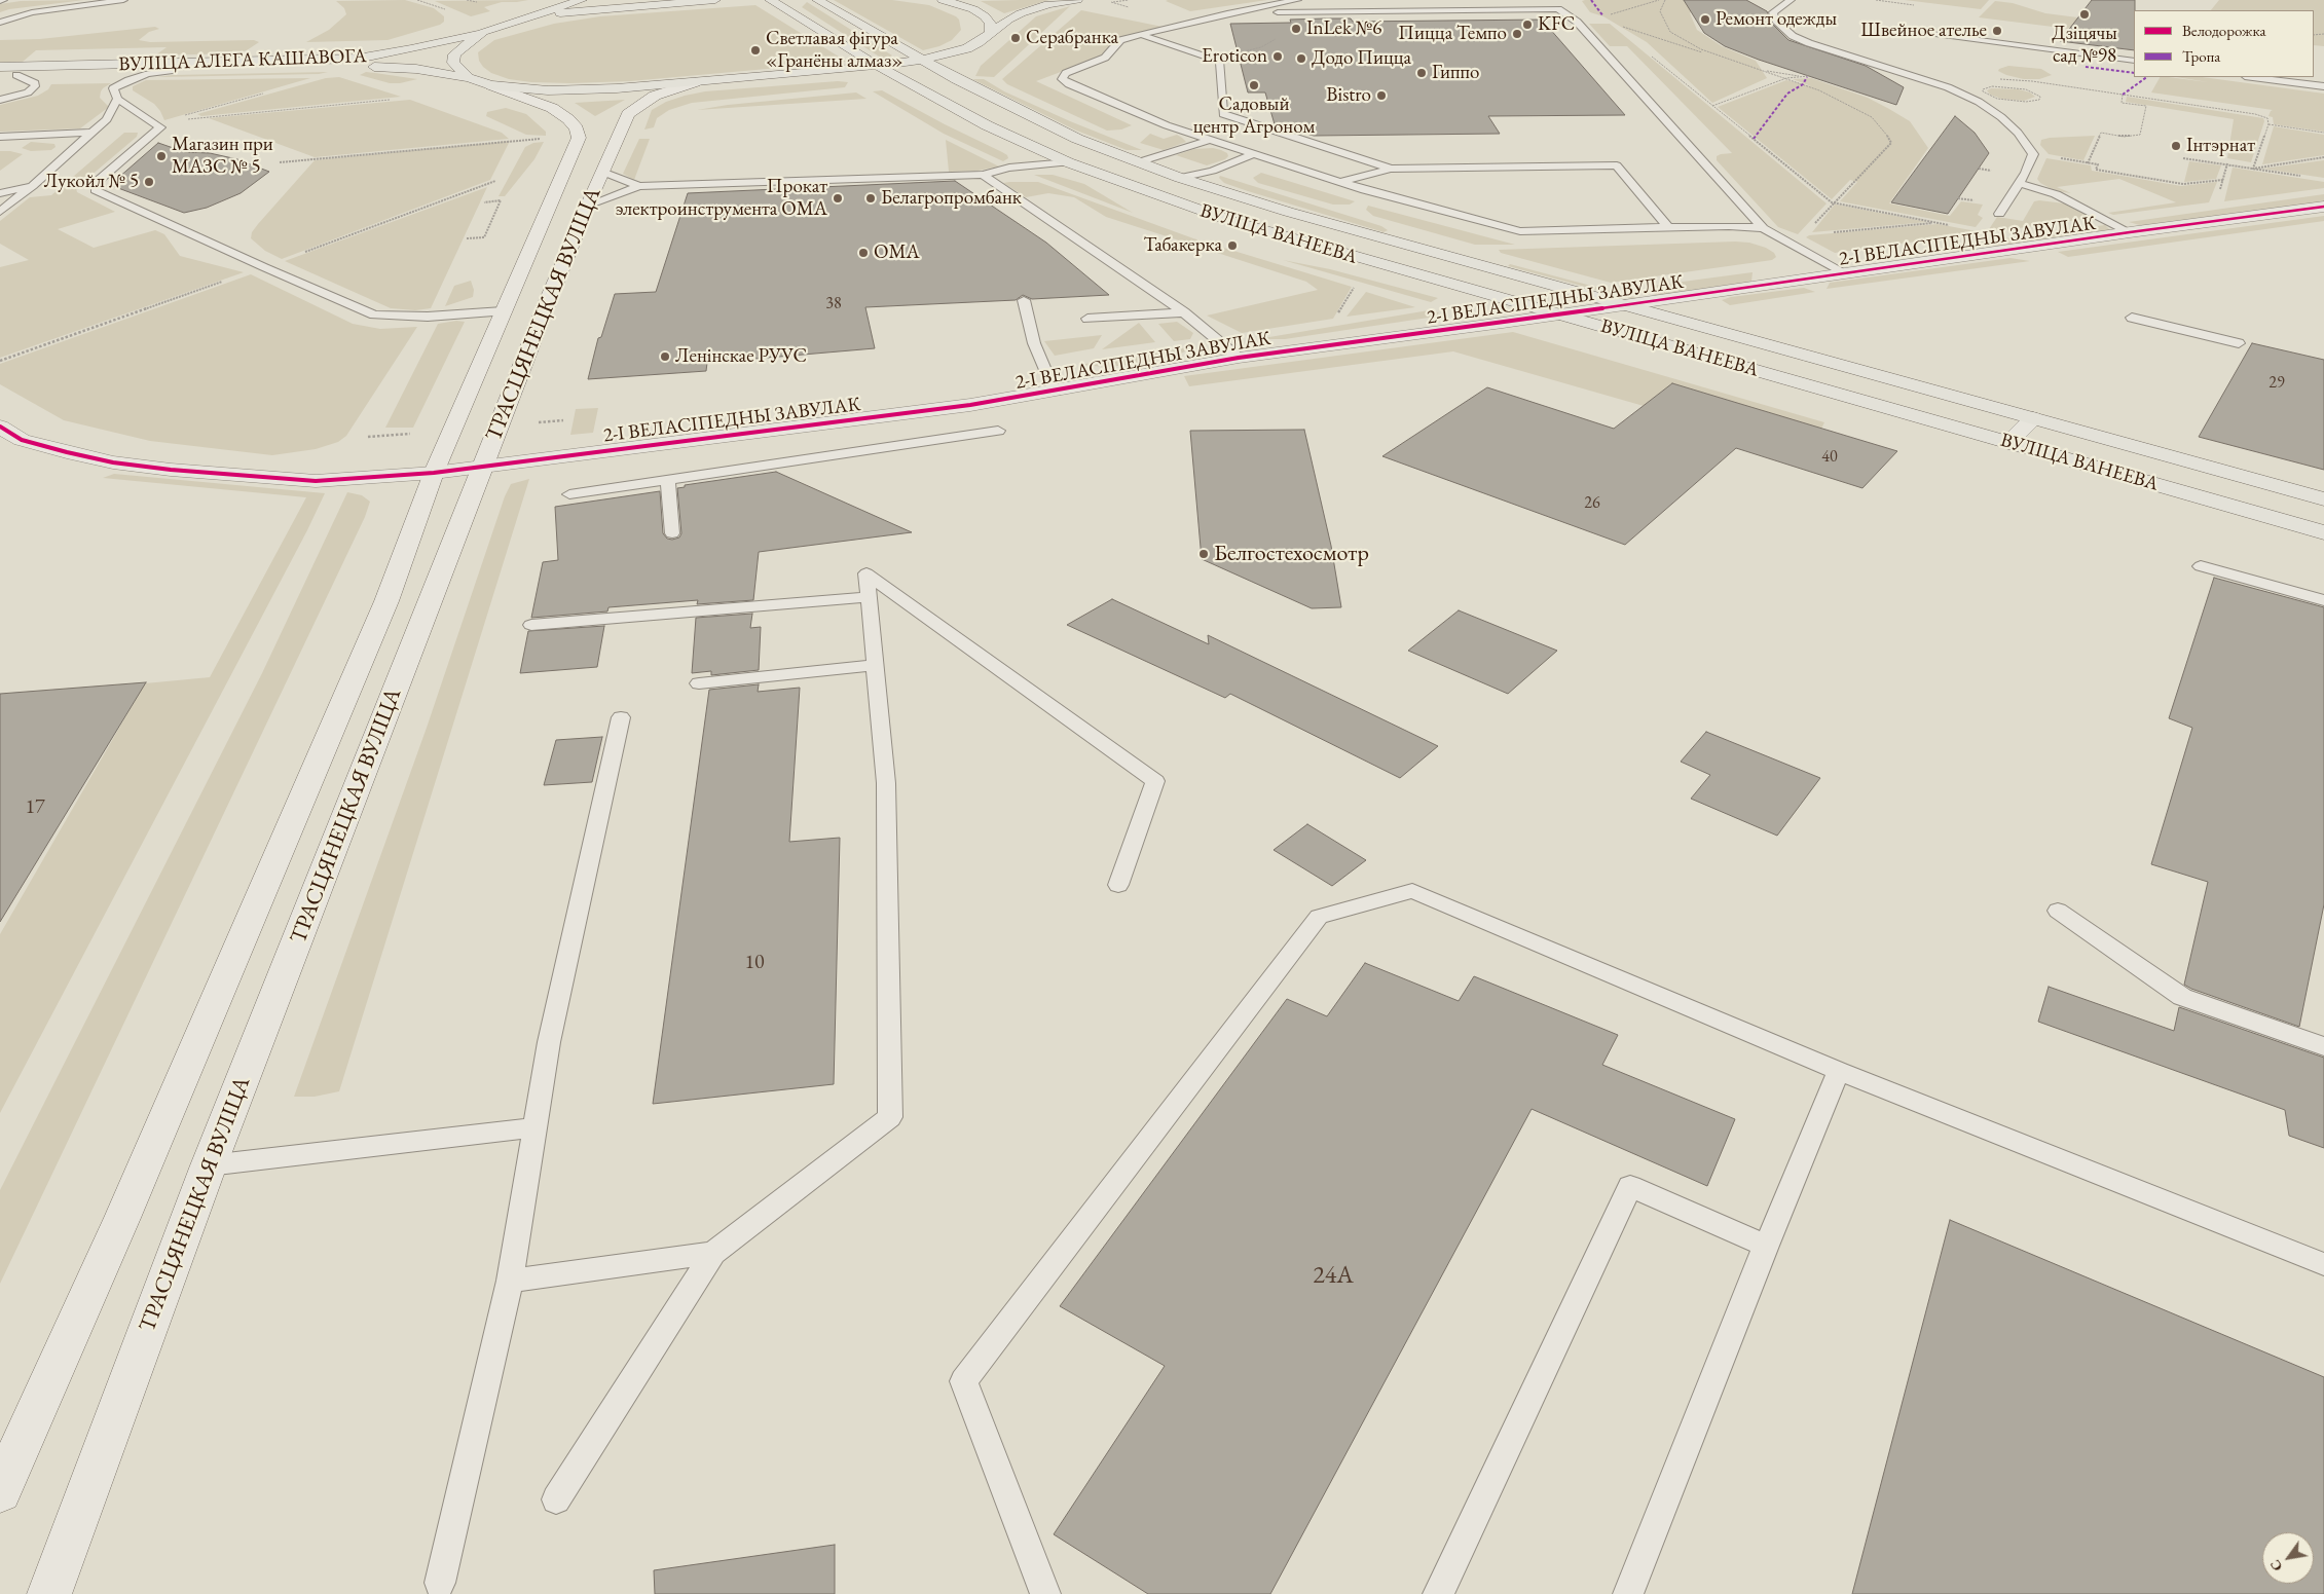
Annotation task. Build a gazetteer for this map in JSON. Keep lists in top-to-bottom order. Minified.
{"streets":{"main road":["ВУЛІЦА АЛЕГА КАШАВОГА","ВУЛІЦА ВАНЕЕВА","2-І ВЕЛАСІПЕДНЫ ЗАВУЛАК","ТРАСЦЯНЕЦКАЯ ВУЛІЦА"]},"crossings":[["ВУЛІЦА АЛЕГА КАШАВОГА","ВУЛІЦА ВАНЕЕВА"],["ВУЛІЦА АЛЕГА КАШАВОГА","ТРАСЦЯНЕЦКАЯ ВУЛІЦА"],["ВУЛІЦА ВАНЕЕВА","2-І ВЕЛАСІПЕДНЫ ЗАВУЛАК"],["2-І ВЕЛАСІПЕДНЫ ЗАВУЛАК","ТРАСЦЯНЕЦКАЯ ВУЛІЦА"]],"places":["Дзіцячы сад №98","Ремонт одежды","KFC","InLek №6","Швейное ателье","Пицца Темпо","Серабранка","Светлавая фігура «Гранёны алмаз»","Eroticon","Додо Пицца","Гиппо","Садовый центр Агроном","Bistro","Інтэрнат","Магазин при МАЗС № 5","Лукойл № 5","Прокат электроинструмента ОМА","Белагропромбанк","Табакерка","ОМА","Ленінскае РУУС","Белгостехосмотр"],"house_numbers":["38","29","40","26","17","10","24А"],"legend":["Велодорожка","Тропа"],"north":"bottom left"}
